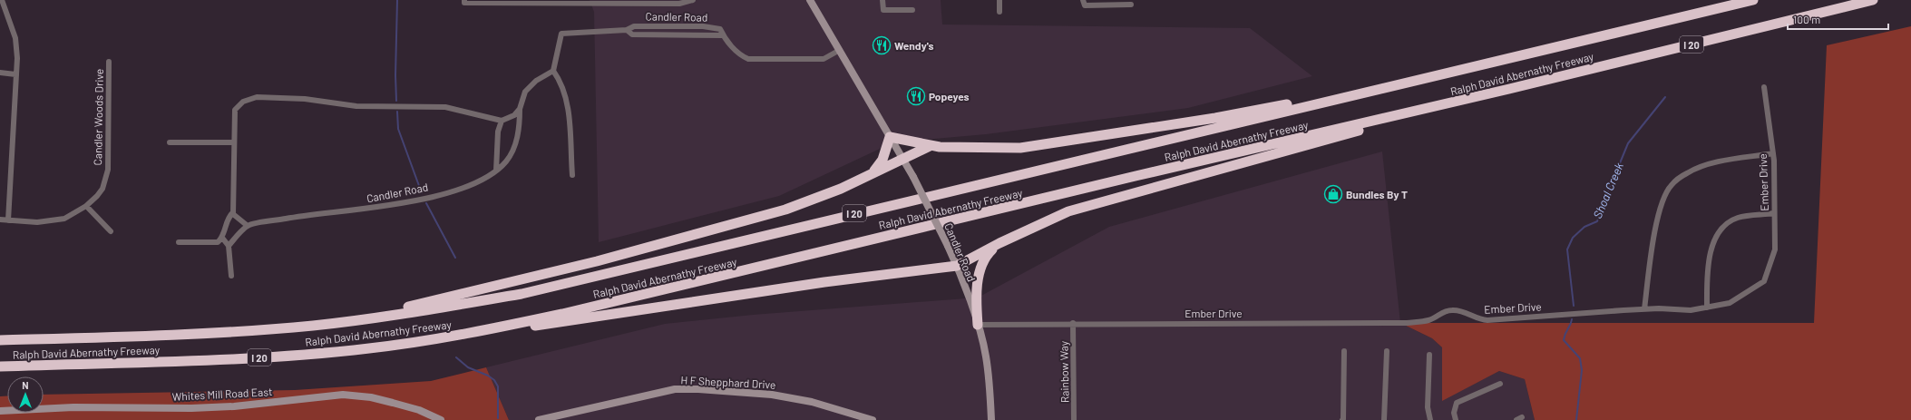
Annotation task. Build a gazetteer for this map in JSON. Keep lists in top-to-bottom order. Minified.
{"streets":{"highway":["I 20","Ralph David Abernathy Freeway"],"street":["Candler Road","Candler Woods Drive","Ember Drive","Rainbow Way","H F Shepphard Drive","Whites Mill Road East"]},"crossings":[["Candler Road","Ember Drive"],["Ember Drive","Rainbow Way"]],"water":["Shoal Creek"],"places":{"restaurant":["Wendy's","Popeyes"],"shop":["Bundles By T"]},"scale_bar":"100 m","north":"top"}
